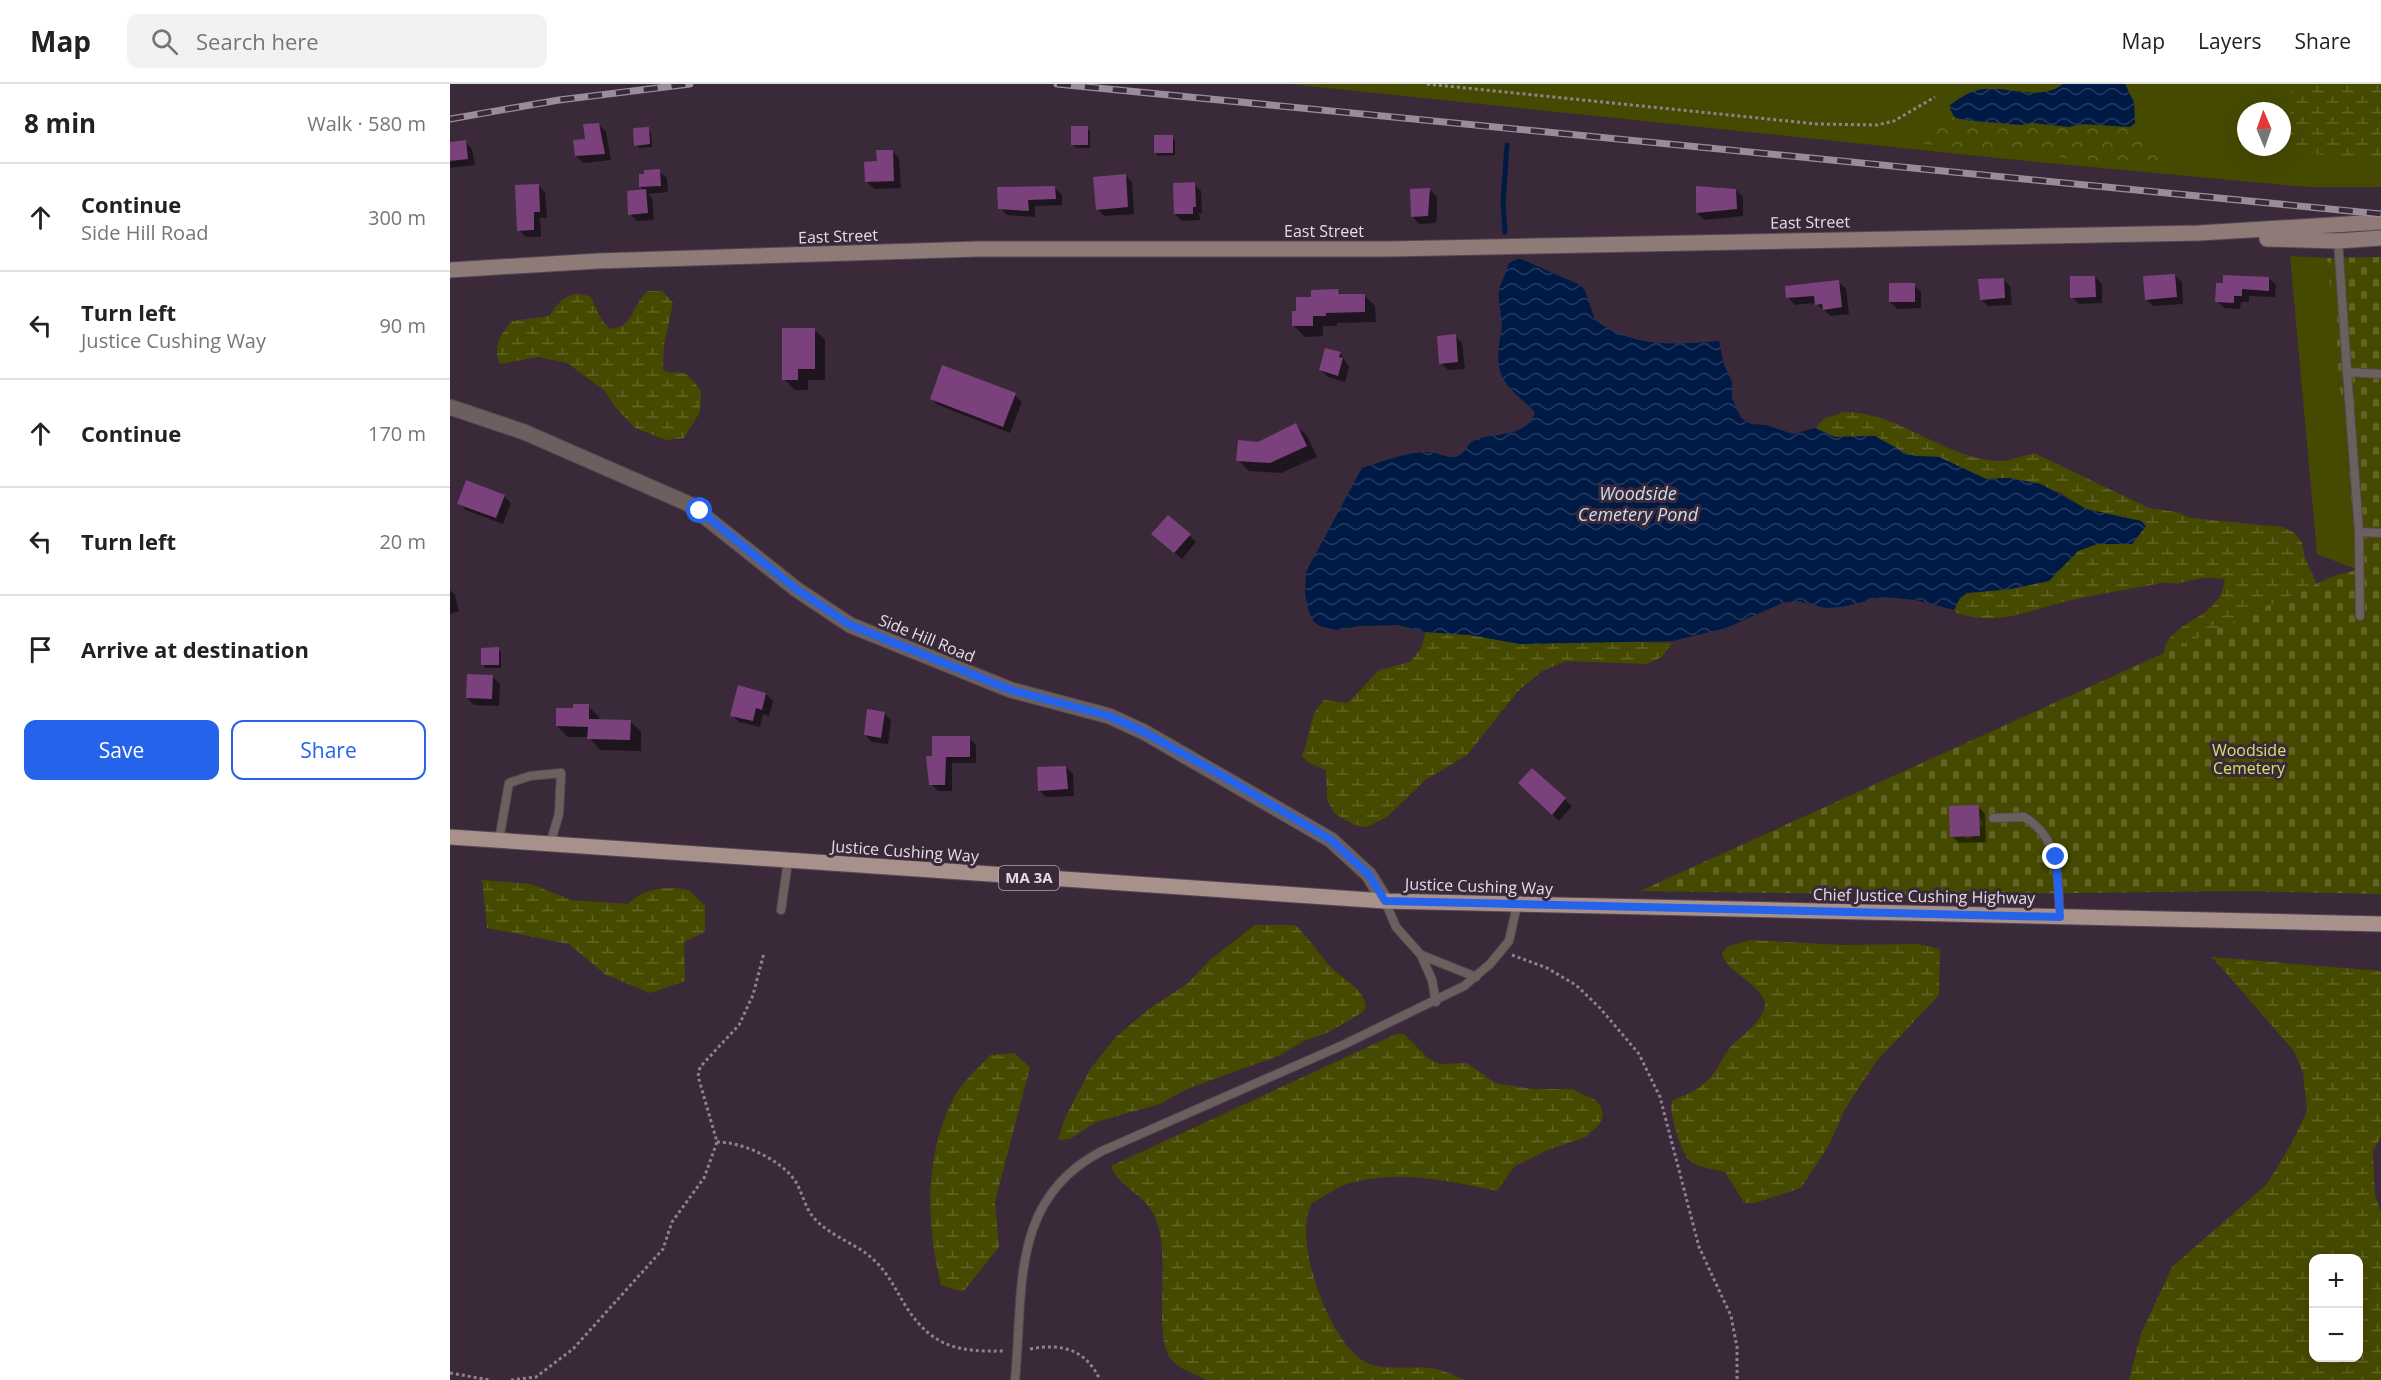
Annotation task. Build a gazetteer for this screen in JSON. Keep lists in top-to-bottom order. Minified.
{"streets":{"main road":["East Street","Justice Cushing Way","MA 3A","Chief Justice Cushing Highway"],"street":["Side Hill Road"]},"crossings":[["Side Hill Road","Justice Cushing Way"],["Justice Cushing Way","Chief Justice Cushing Highway"]],"water":["Woodside Cemetery Pond"],"parks":["Woodside Cemetery"],"north":"top","page":{"header":"Map","search":"Search here","nav":["Map","Layers","Share"],"heading":["8 min","Walk · 580 m"],"list":[["Continue","Side Hill Road","300 m"],["Turn left","Justice Cushing Way","90 m"],["Continue","170 m"],["Turn left","20 m"],"Arrive at destination"],"buttons":["Save","Share"],"map_buttons":["+","−"]}}
